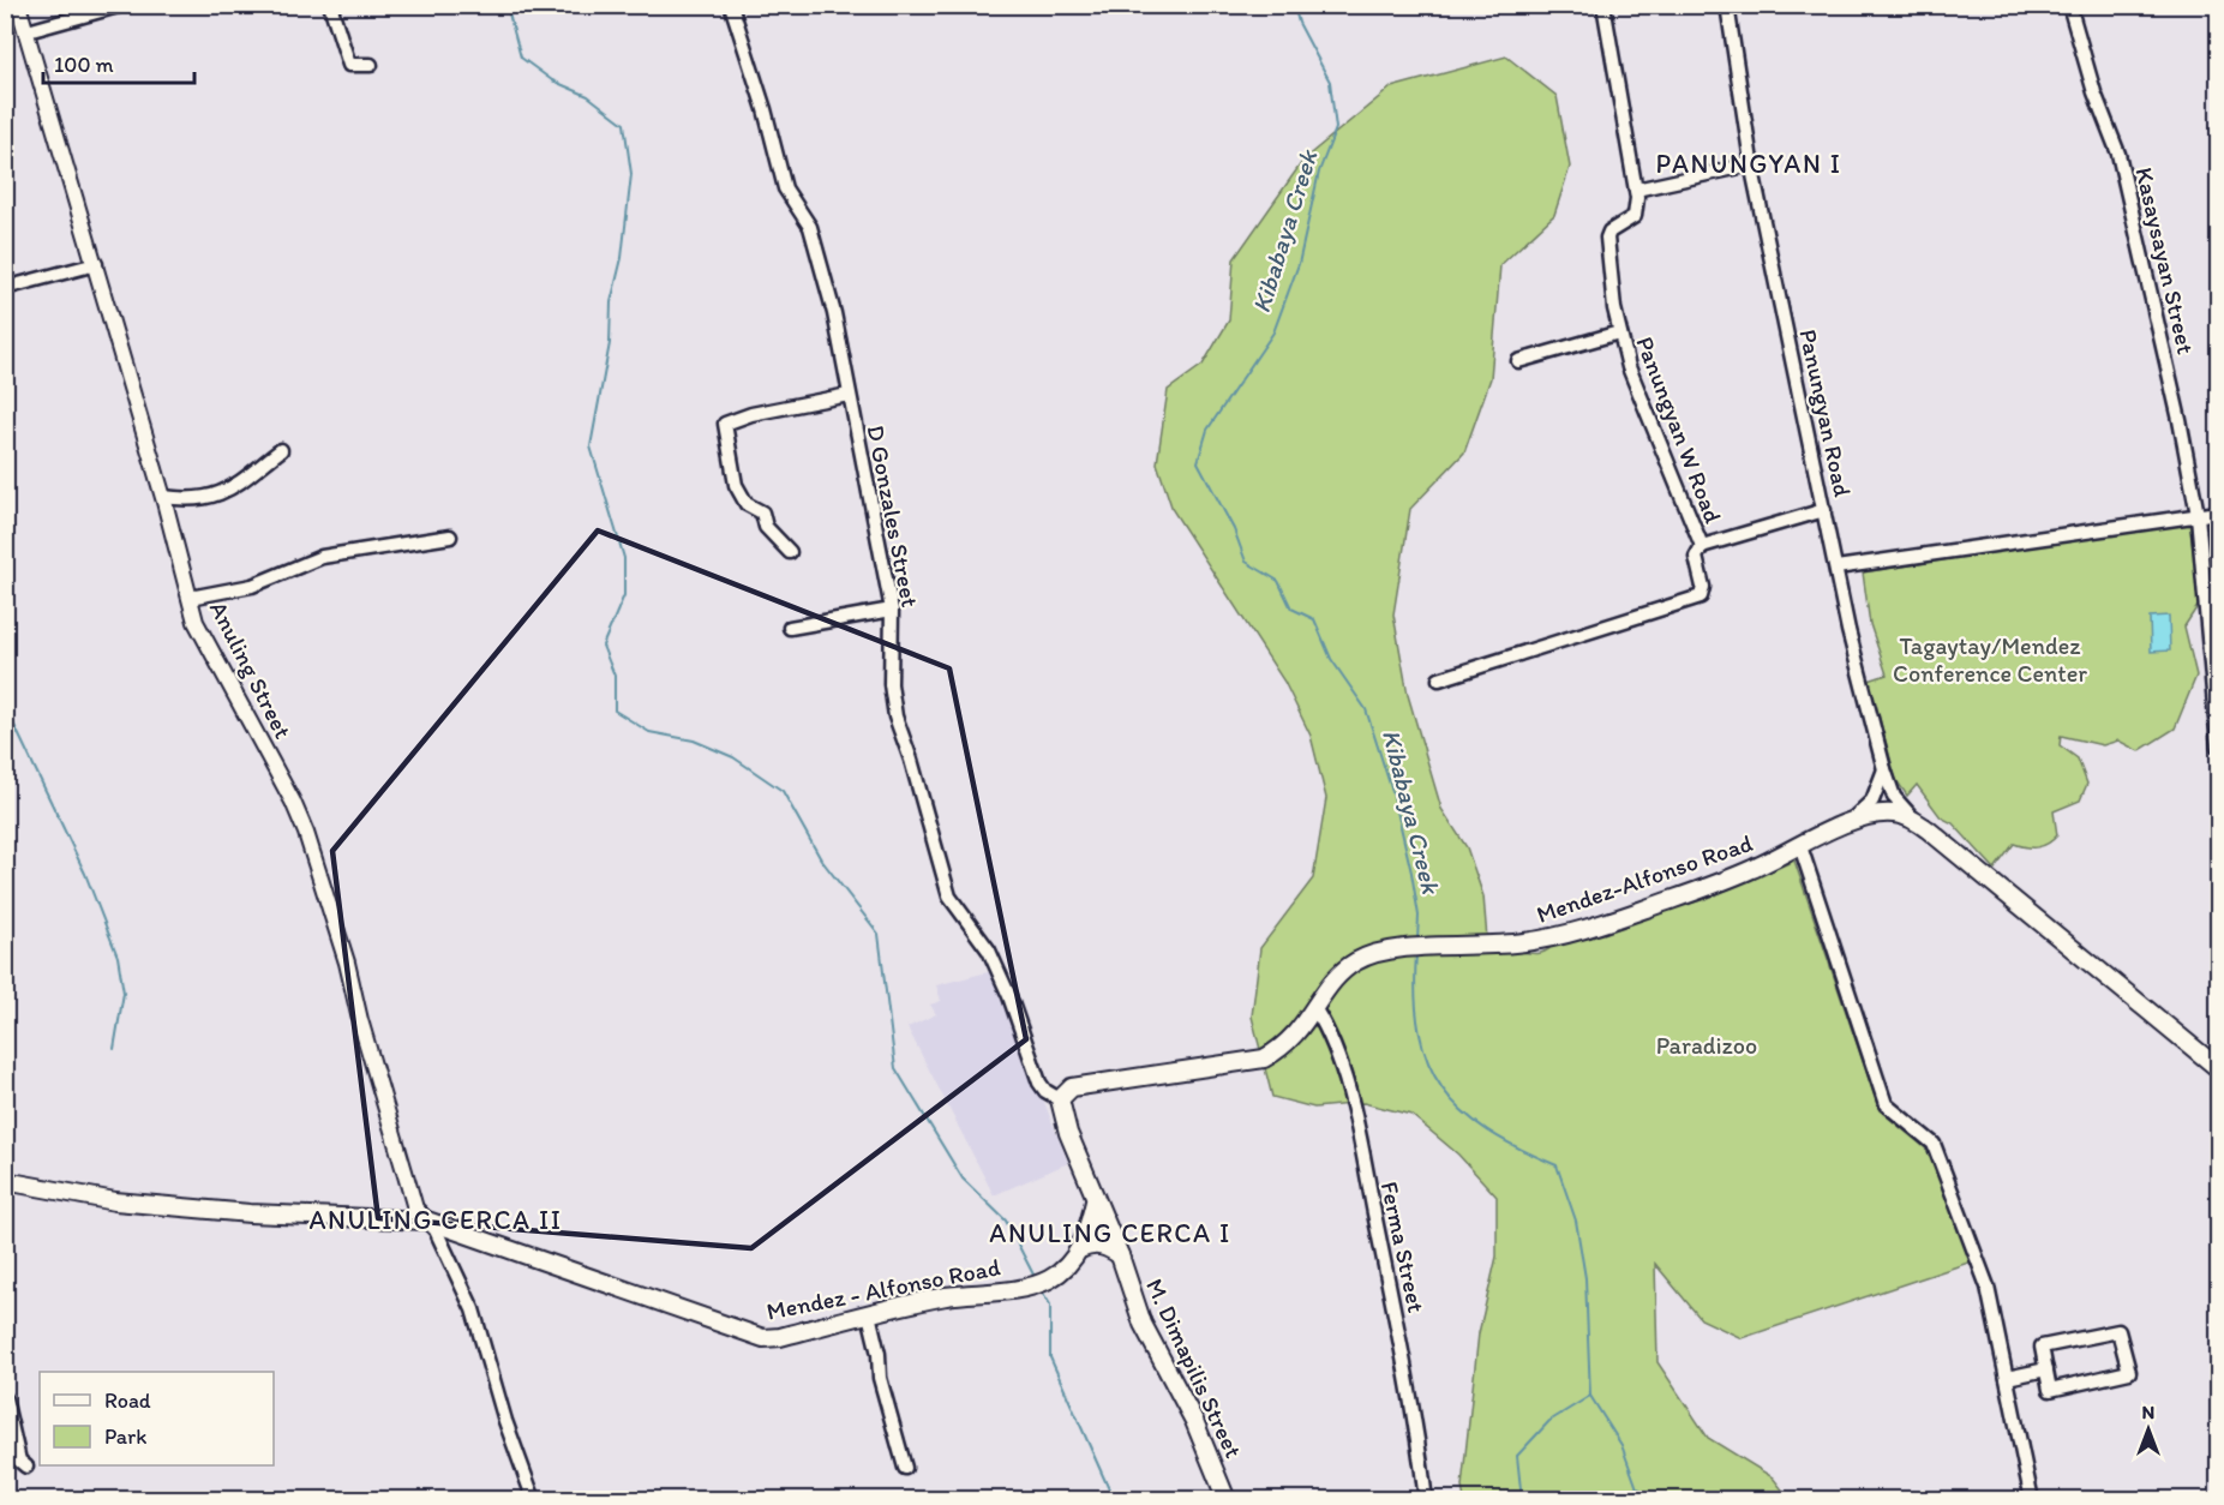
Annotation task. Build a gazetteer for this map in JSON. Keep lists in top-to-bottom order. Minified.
{"streets":{"main road":["Mendez-Alfonso Road","Mendez - Alfonso Road","M. Dimapilis Street"],"street":["Kasaysayan Street","Panungyan Road","Panungyan W Road","D Gonzales Street","Anuling Street","Ferma Street"]},"crossings":[["Panungyan Road","Panungyan W Road"],["Panungyan Road","Mendez-Alfonso Road"],["D Gonzales Street","Mendez-Alfonso Road"],["Anuling Street","Mendez - Alfonso Road"],["Mendez-Alfonso Road","Ferma Street"],["Mendez - Alfonso Road","M. Dimapilis Street"]],"districts":["PANUNGYAN I","ANULING CERCA II","ANULING CERCA I"],"water":["Kibabaya Creek"],"parks":["Tagaytay/Mendez Conference Center","Paradizoo"],"legend":["Road","Park"],"scale_bar":"100 m","north":"top"}
